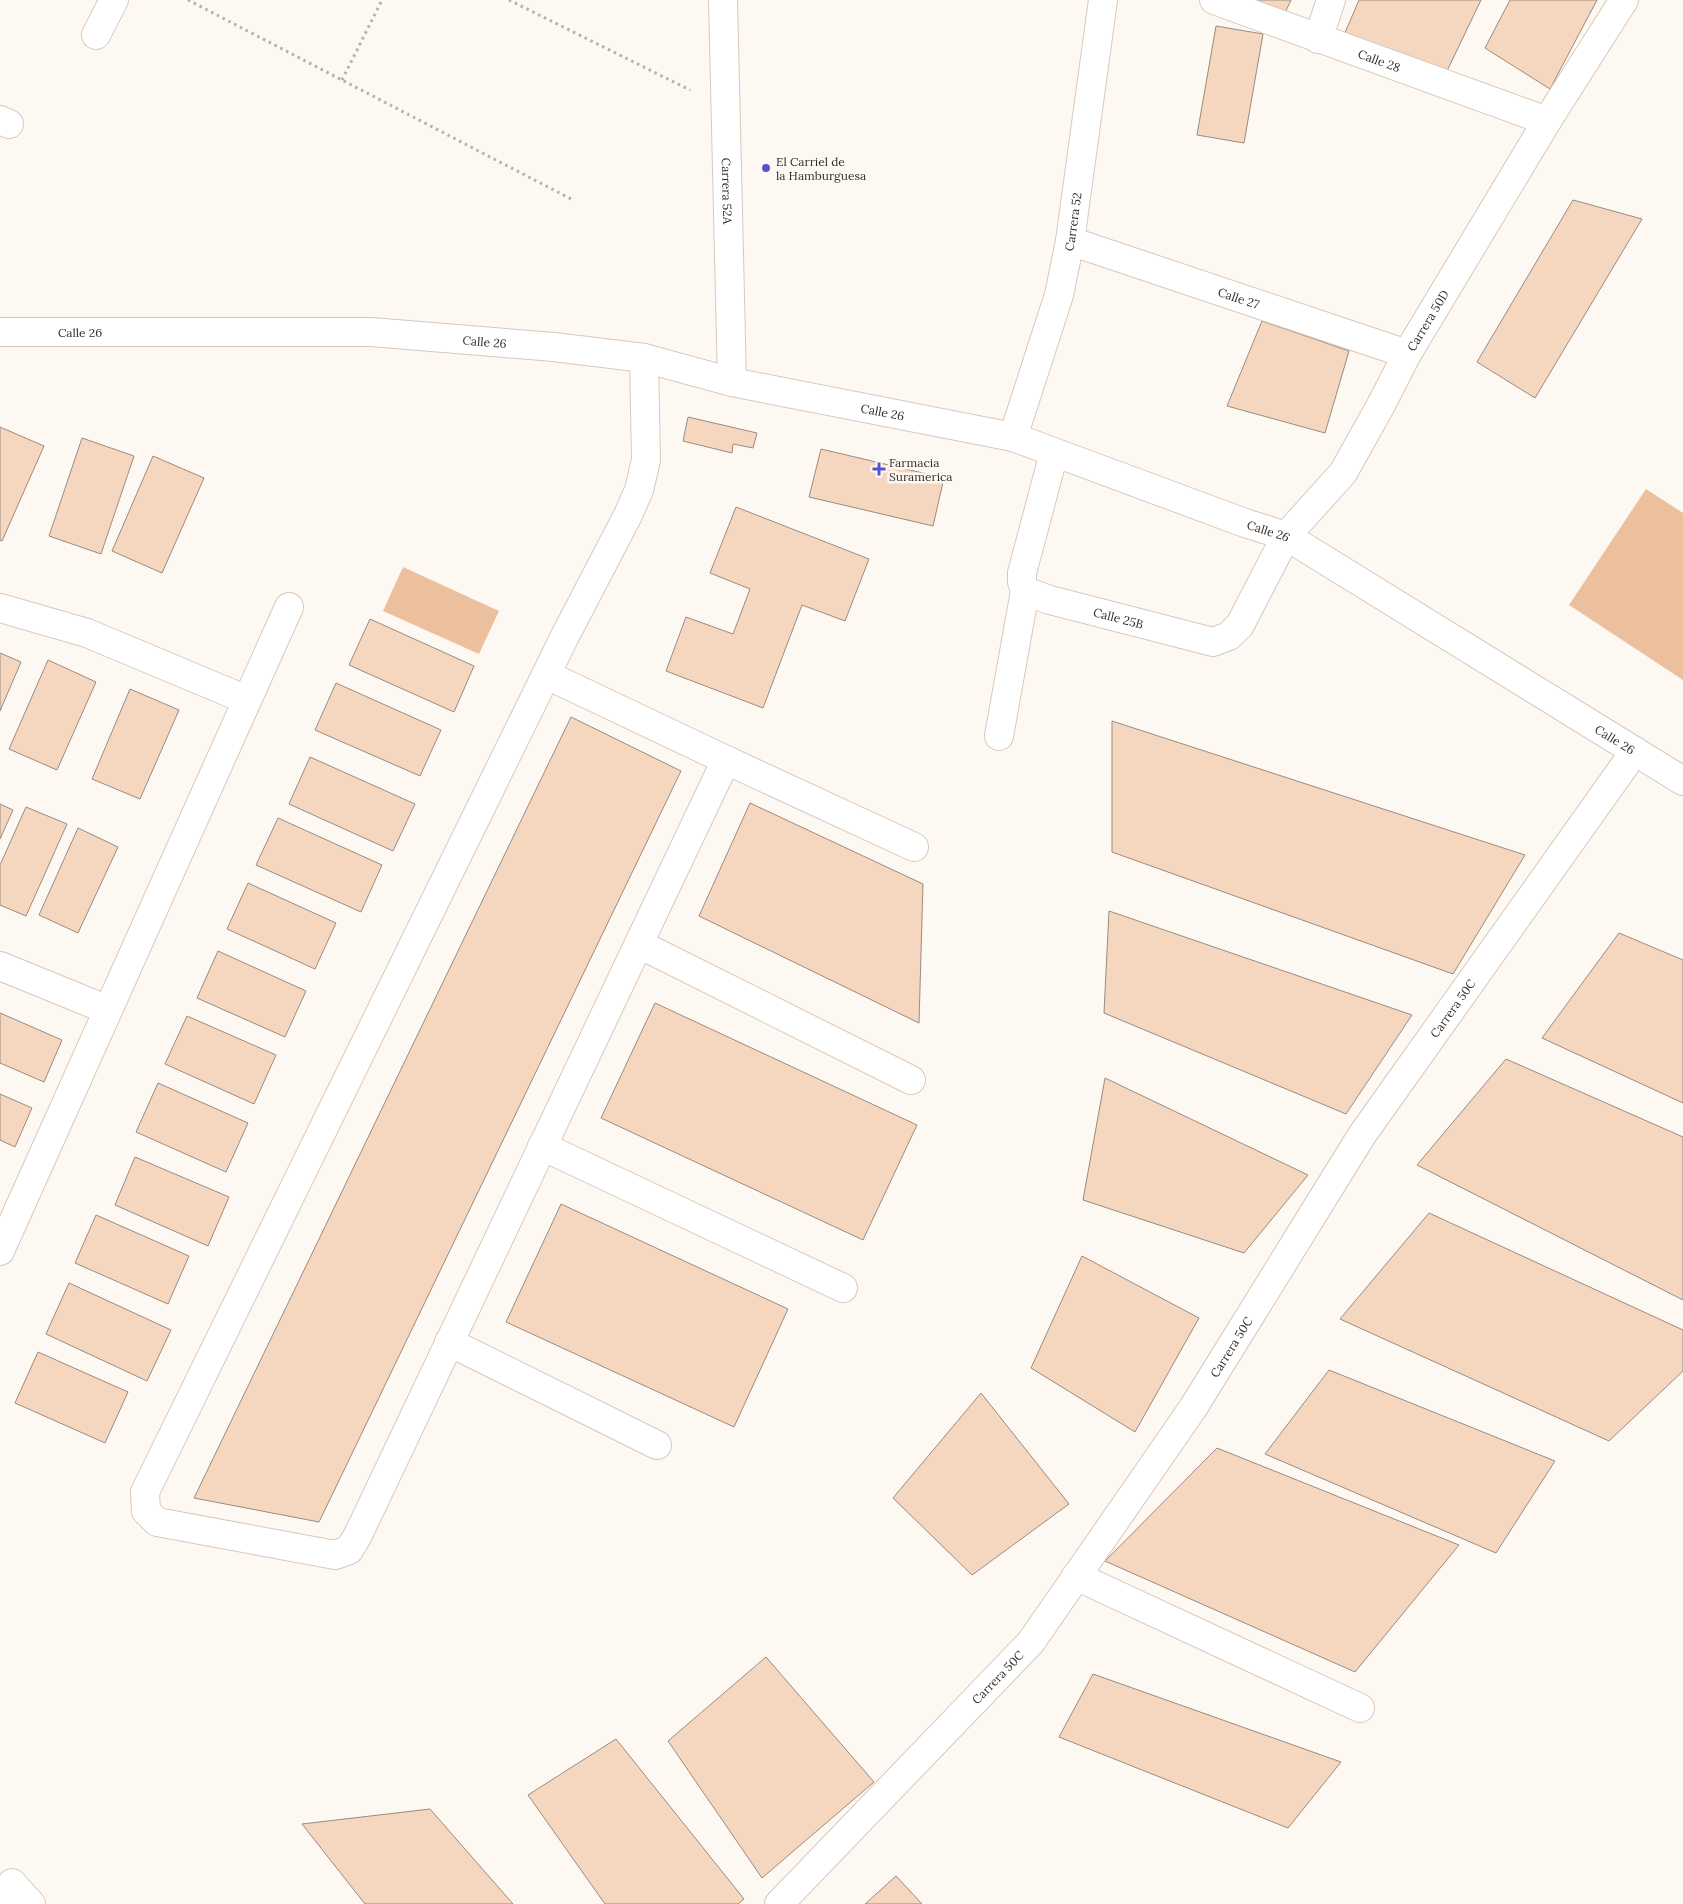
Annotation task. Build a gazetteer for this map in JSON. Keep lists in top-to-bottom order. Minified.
{"streets":{"street":["Calle 28","Carrera 52A","Carrera 52","Calle 27","Carrera 50D","Calle 26","Calle 25B","Carrera 50C"]},"crossings":[["Calle 28","Carrera 50D"],["Carrera 52A","Calle 26"],["Carrera 52","Calle 27"],["Carrera 52","Calle 26"],["Calle 27","Carrera 50D"],["Carrera 50D","Calle 26"],["Carrera 50D","Calle 25B"],["Calle 26","Carrera 50C"]],"places":{"other":["El Carriel de la Hamburguesa"],"health":["Farmacia Suramerica"]}}
